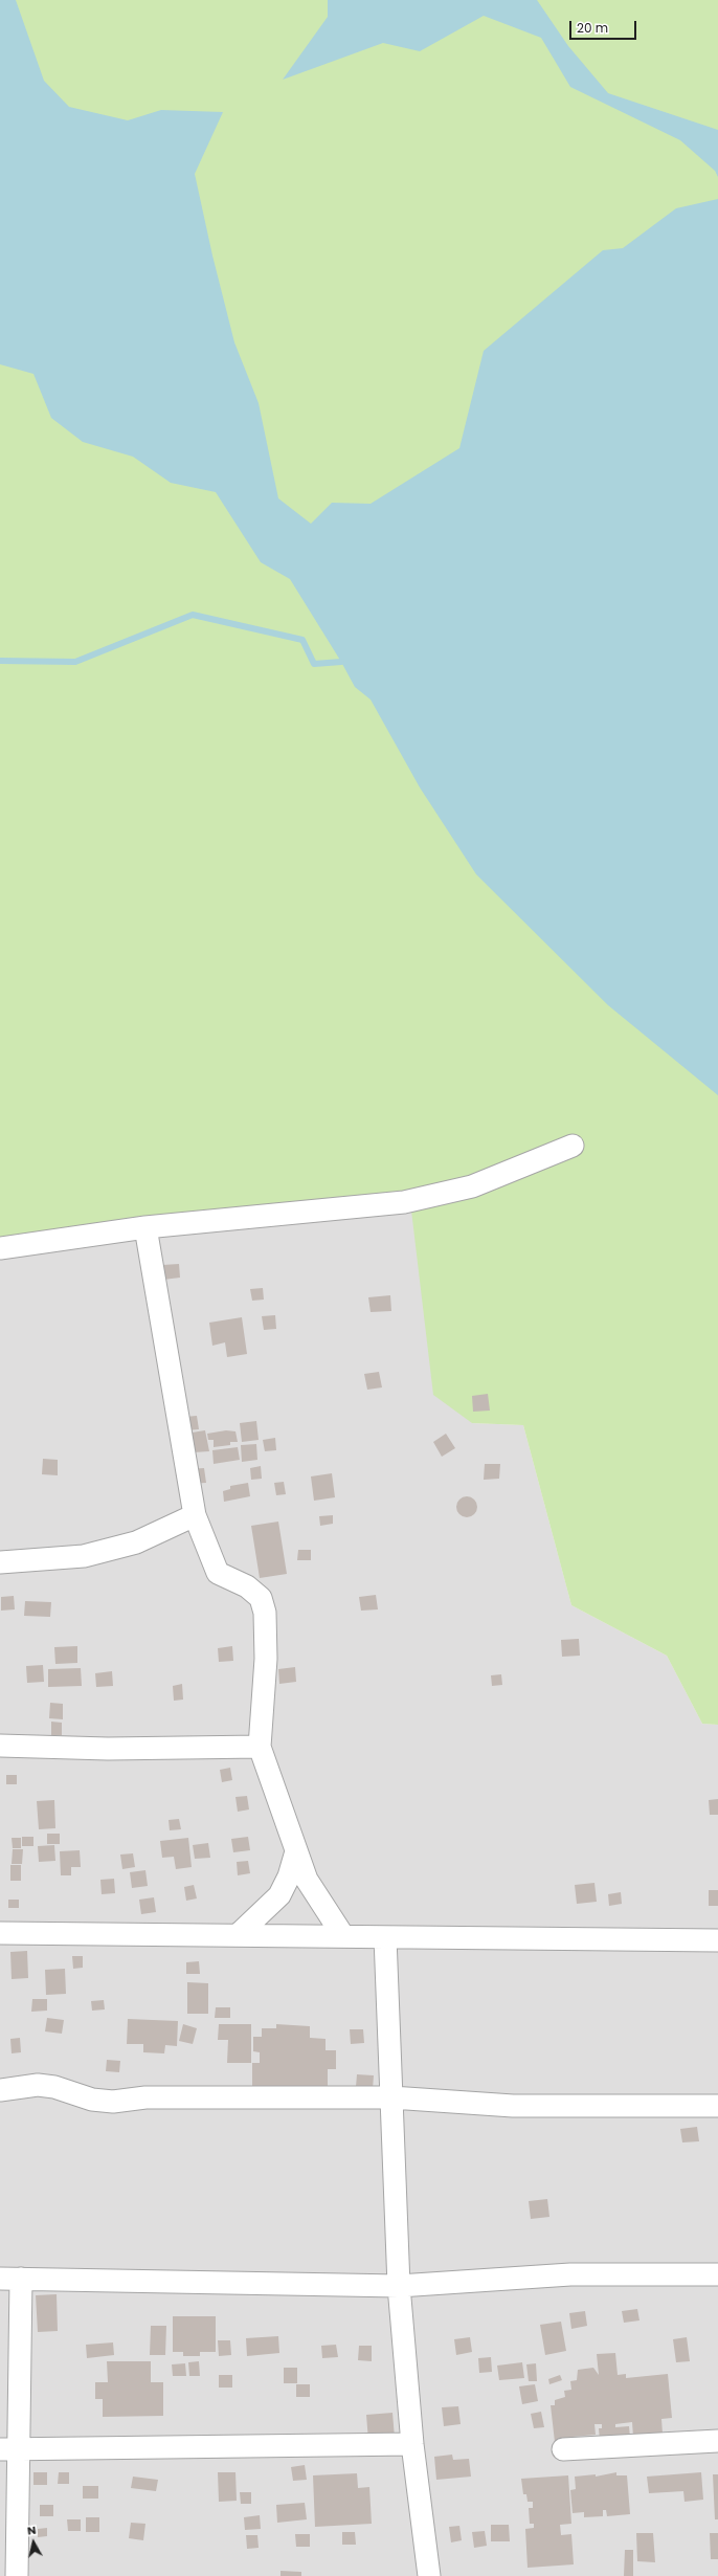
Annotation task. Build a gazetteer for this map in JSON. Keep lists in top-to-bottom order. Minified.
{"scale_bar":"20 m","north":"top"}
